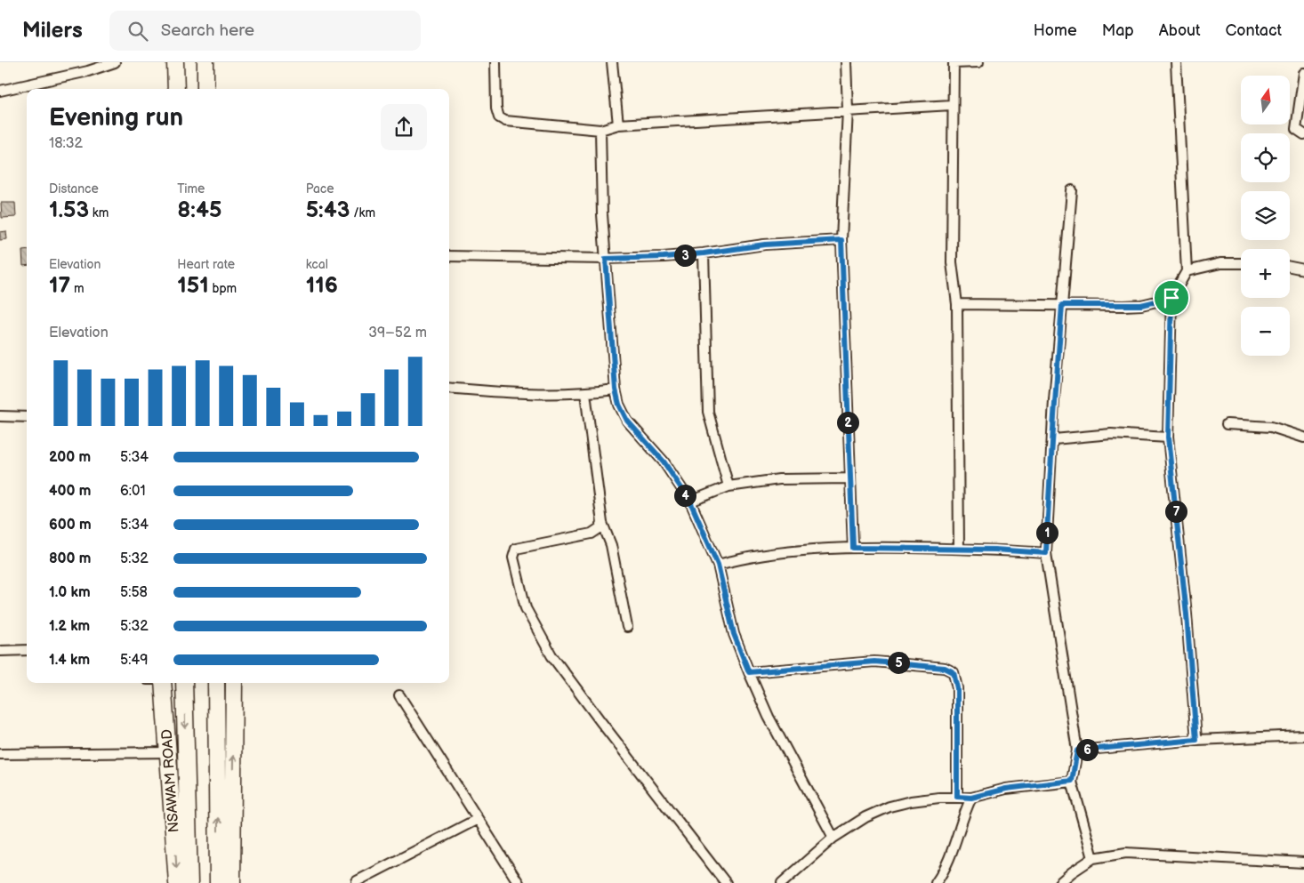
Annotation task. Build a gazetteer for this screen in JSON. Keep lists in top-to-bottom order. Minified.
{"streets":{"highway":["NSAWAM ROAD"]},"north":"top","page":{"header":"Milers","search":"Search here","nav":["Home","Map","About","Contact"],"map_buttons":["+","−"],"heading":["Evening run","18:32"],"stats":[["Distance","1.53 km"],["Time","8:45"],["Pace","5:43 /km"],["Elevation","17 m"],["Heart rate","151 bpm"],["kcal","116"]],"pins":["3","2","4","7","1","5","6"],"chart":["Elevation","39–52 m"],"list":[{"name":"200 m","note":"5:34"},{"name":"400 m","note":"6:01"},{"name":"600 m","note":"5:34"},{"name":"800 m","note":"5:32"},{"name":"1.0 km","note":"5:58"},{"name":"1.2 km","note":"5:32"},{"name":"1.4 km","note":"5:49"}]}}
